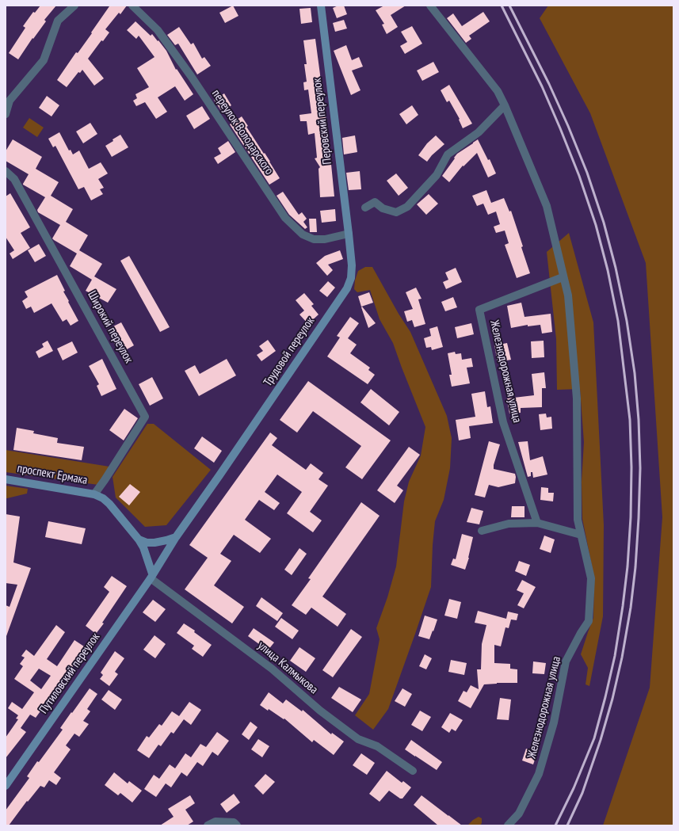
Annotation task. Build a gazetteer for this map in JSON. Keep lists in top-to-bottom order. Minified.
{"streets":{"street":["Перовский переулок","переулок Володарского","Широкий переулок","Трудовой переулок","Железнодорожная улица","проспект Ермака","улица Калмыкова","Путиловский переулок"]},"crossings":[["Перовский переулок","переулок Володарского"],["Перовский переулок","Трудовой переулок"],["переулок Володарского","Трудовой переулок"],["Широкий переулок","проспект Ермака"],["Трудовой переулок","Путиловский переулок"],["улица Калмыкова","Путиловский переулок"]]}
